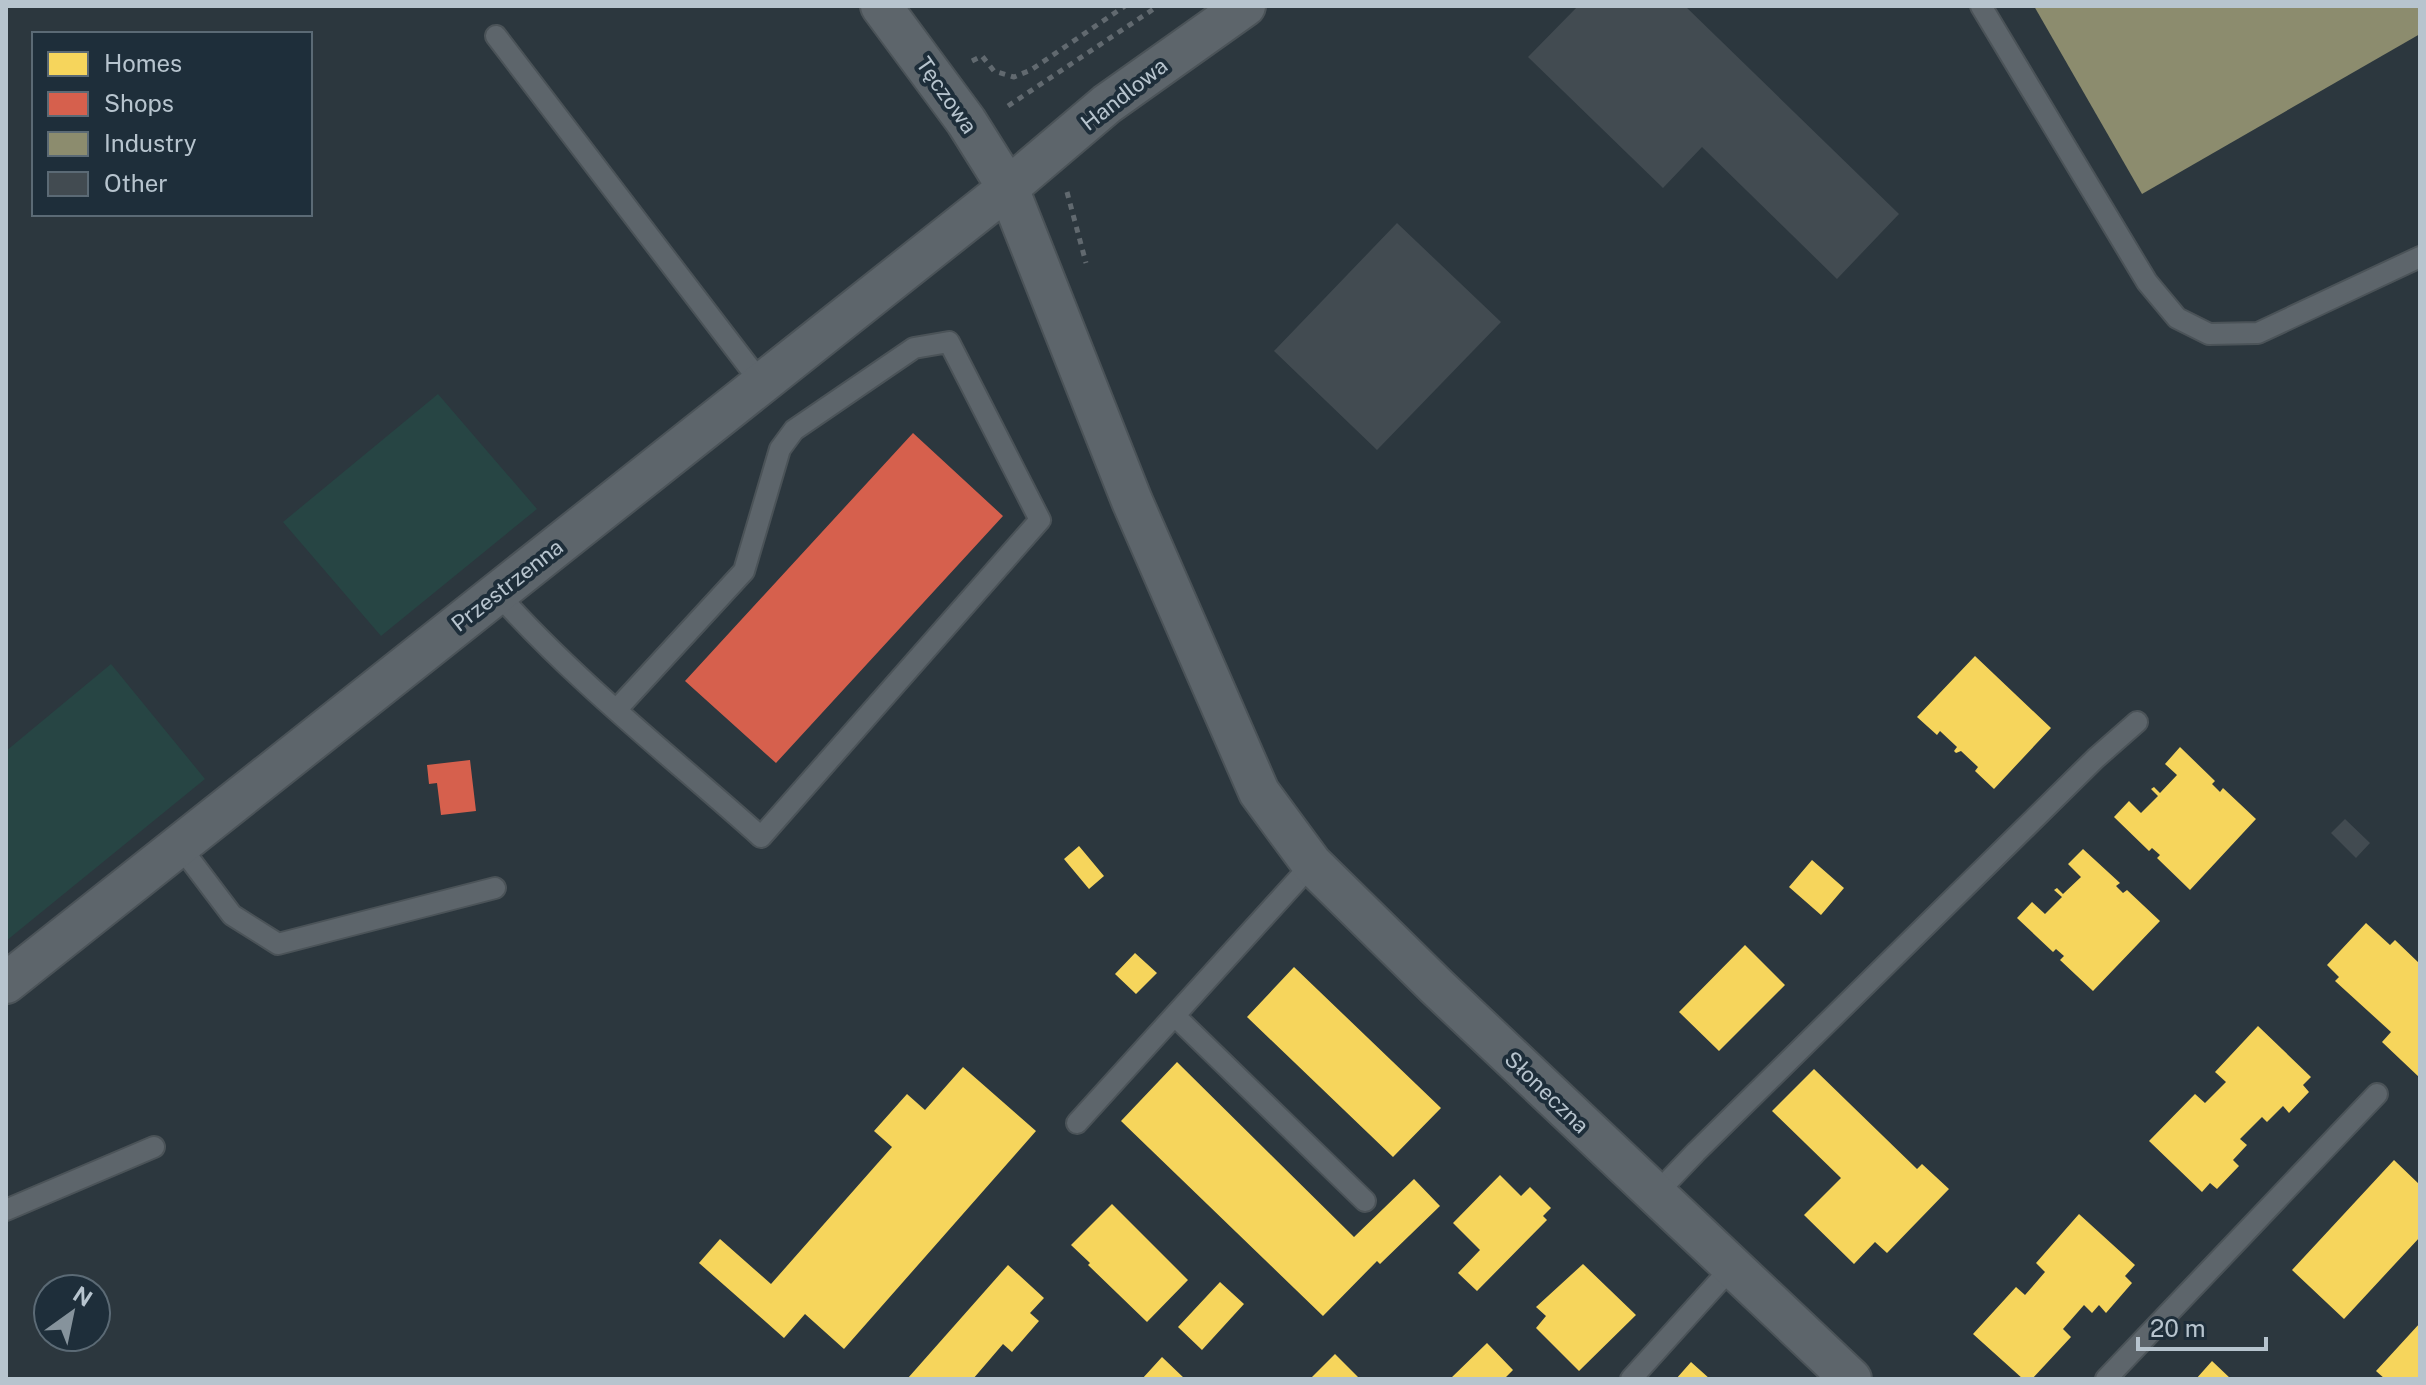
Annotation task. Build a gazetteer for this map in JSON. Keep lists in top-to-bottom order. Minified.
{"streets":{"street":["Handlowa","Tęczowa","Przestrzenna","Słoneczna"]},"crossings":[["Handlowa","Tęczowa"],["Handlowa","Przestrzenna"],["Tęczowa","Przestrzenna"],["Tęczowa","Słoneczna"]],"legend":["Homes","Shops","Industry","Other"],"scale_bar":"20 m","north":"top right"}
